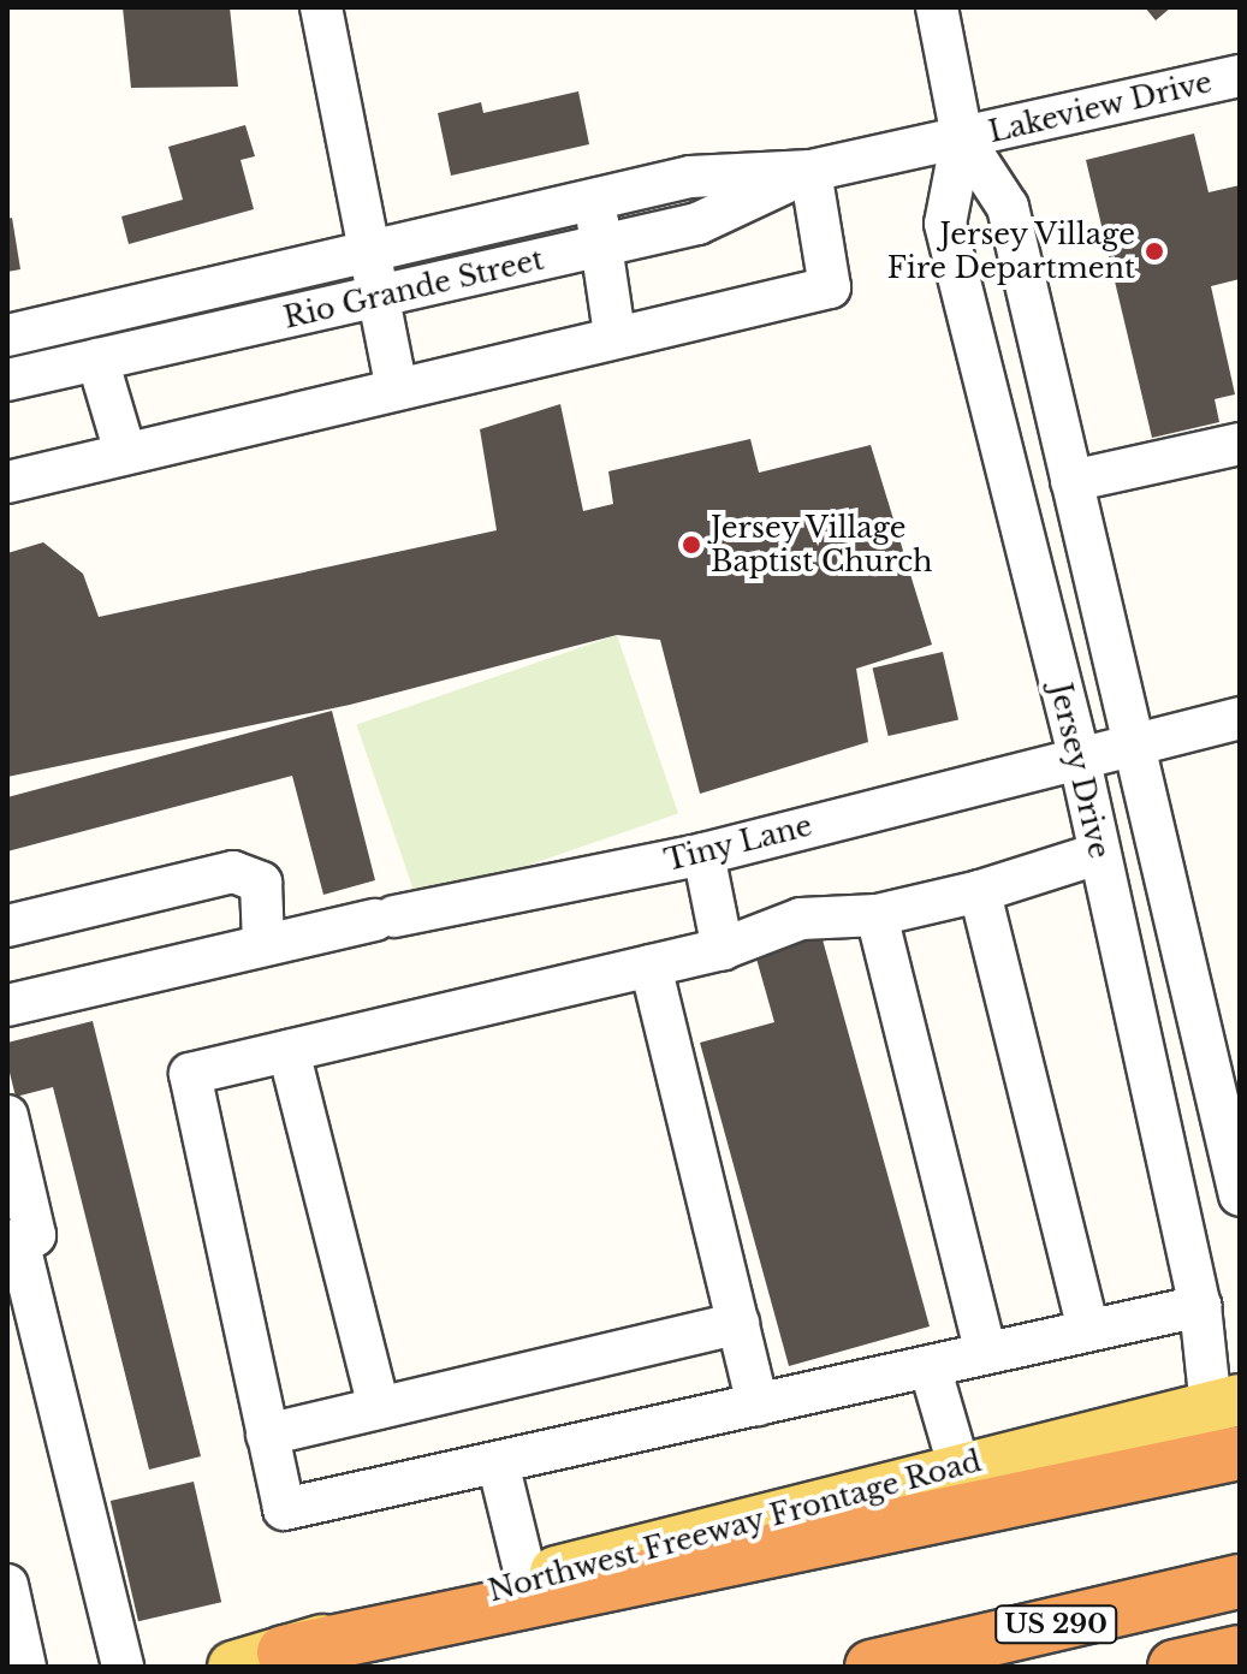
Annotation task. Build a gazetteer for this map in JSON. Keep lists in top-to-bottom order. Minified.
{"streets":{"highway":["US 290"],"main road":["Northwest Freeway Frontage Road"],"street":["Lakeview Drive","Rio Grande Street","Jersey Drive","Tiny Lane"]},"crossings":[["Lakeview Drive","Rio Grande Street"],["Lakeview Drive","Jersey Drive"],["Rio Grande Street","Jersey Drive"],["Jersey Drive","Tiny Lane"],["Jersey Drive","Northwest Freeway Frontage Road"]],"places":["Jersey Village Fire Department","Jersey Village Baptist Church"]}
